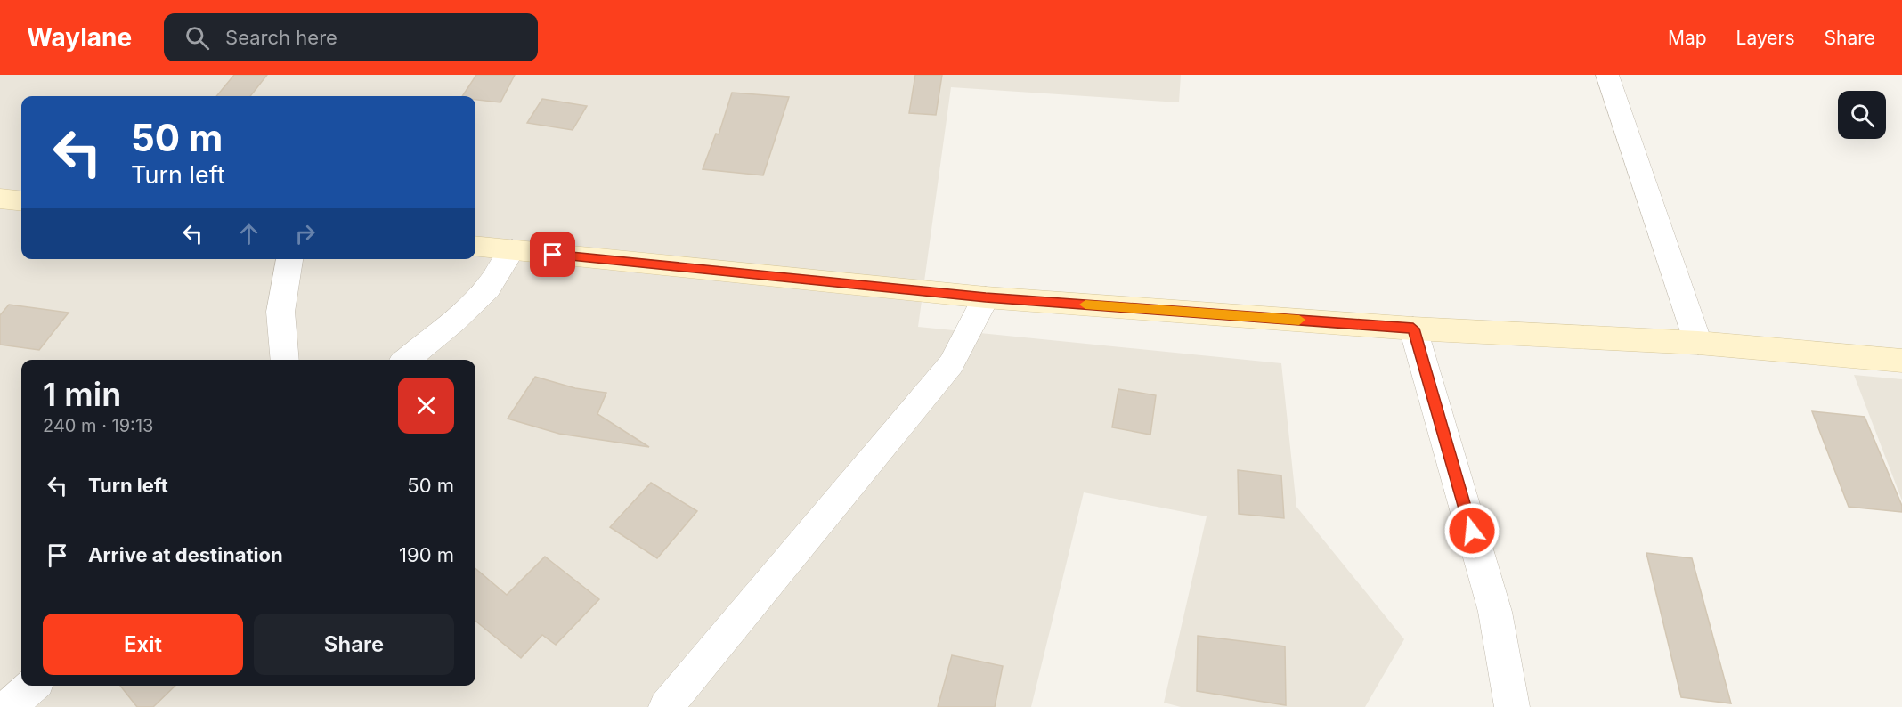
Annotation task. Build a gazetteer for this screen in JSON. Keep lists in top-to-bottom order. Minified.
{"page":{"header":"Waylane","search":"Search here","nav":["Map","Layers","Share"],"turn":["50 m","Turn left"],"heading":["1 min","240 m · 19:13"],"list":[{"name":"Turn left","value":"50 m"},{"name":"Arrive at destination","value":"190 m"}],"buttons":["Exit","Share"]}}
